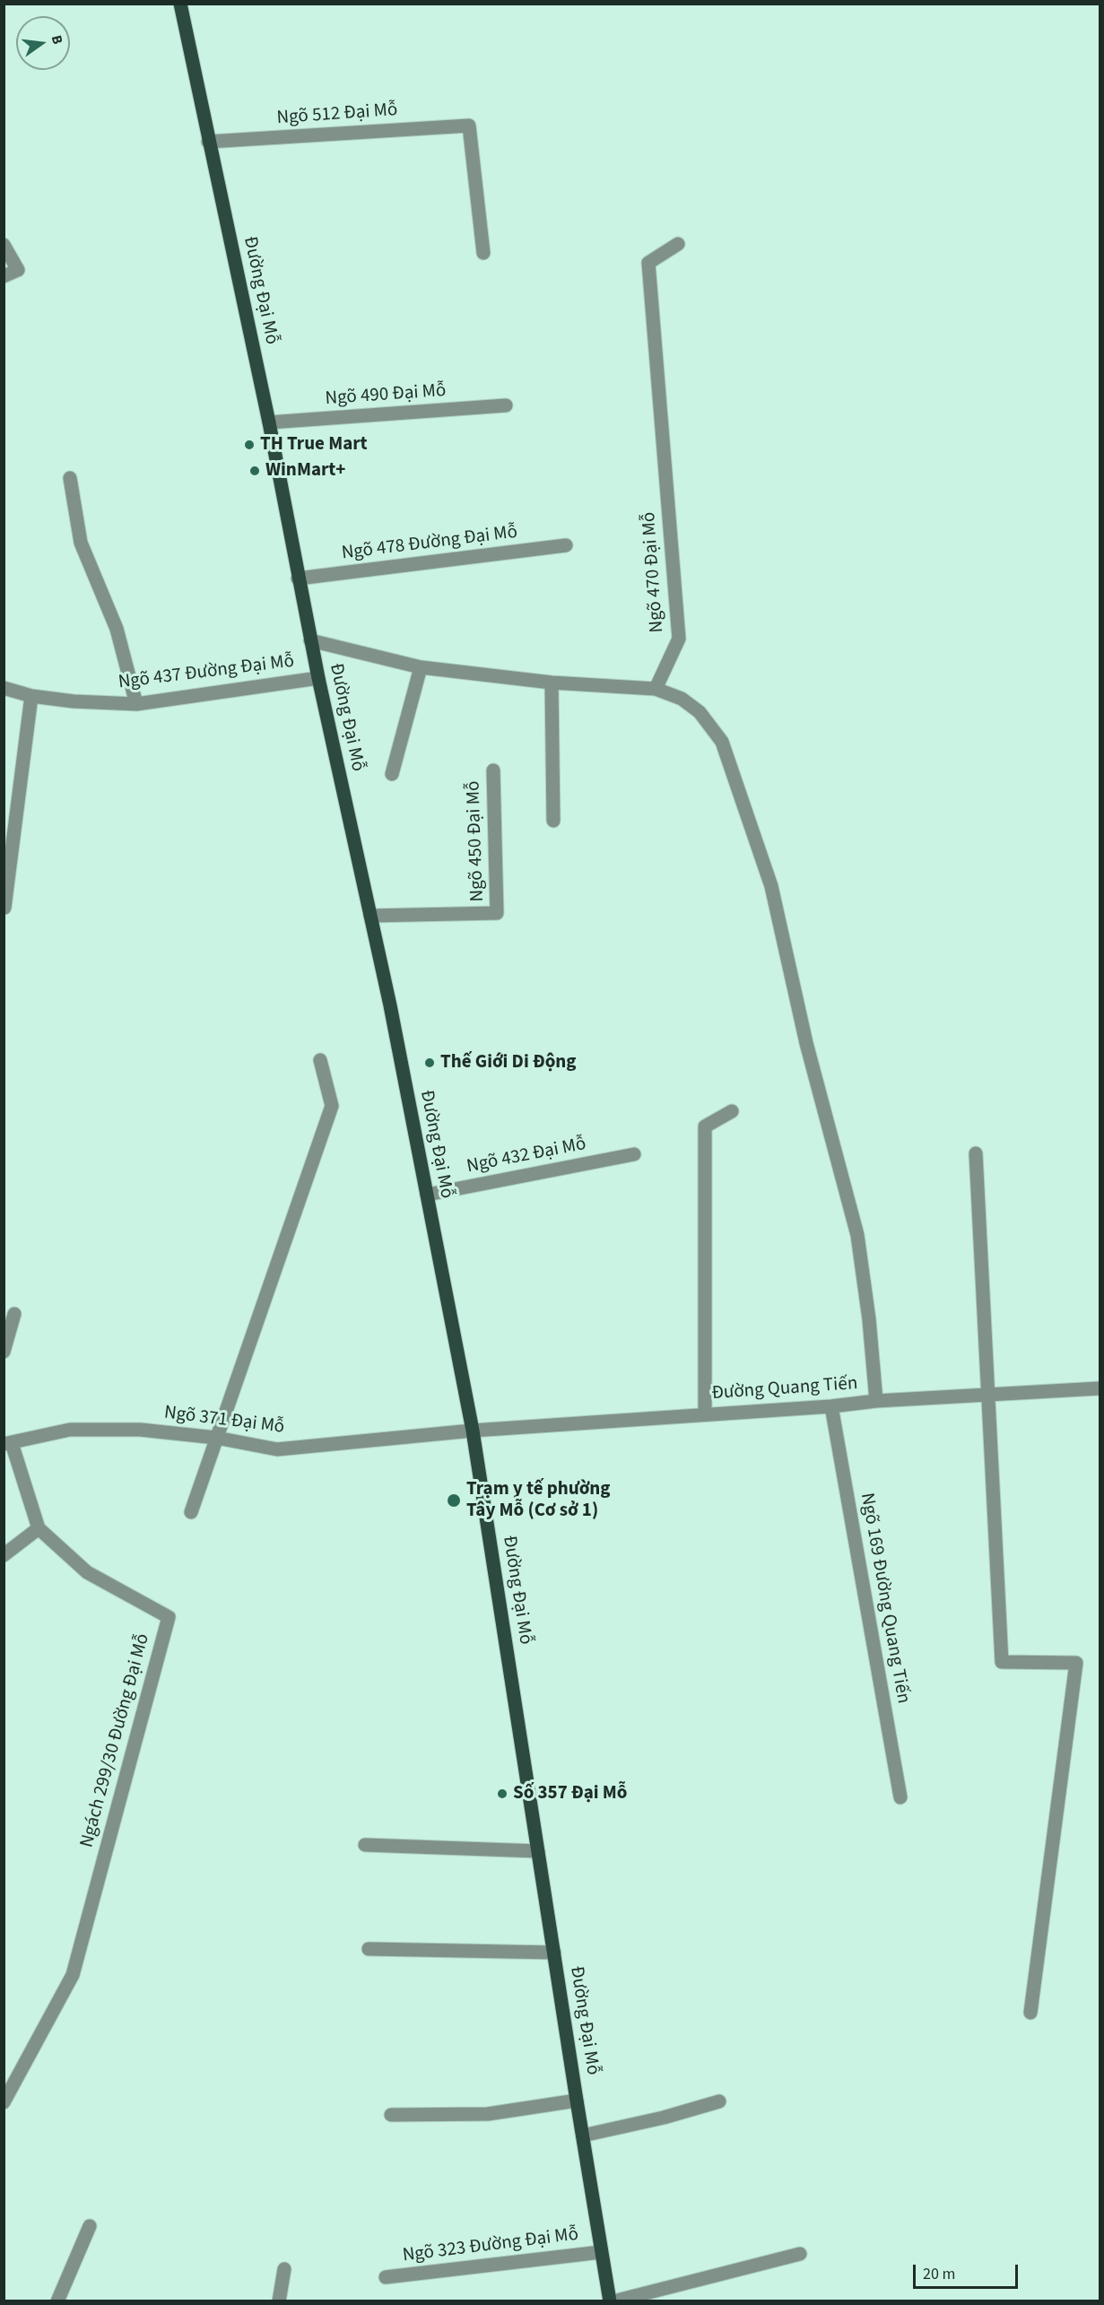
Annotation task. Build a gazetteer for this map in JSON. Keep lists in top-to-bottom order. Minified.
{"streets":{"main road":["Đường Đại Mỗ"],"street":["Ngõ 512 Đại Mỗ","Ngõ 490 Đại Mỗ","Ngõ 478 Đường Đại Mỗ","Ngõ 470 Đại Mỗ","Ngõ 437 Đường Đại Mỗ","Ngõ 450 Đại Mỗ","Ngõ 432 Đại Mỗ","Đường Quang Tiến","Ngõ 371 Đại Mỗ","Ngõ 169 Đường Quang Tiến","Ngách 299/30 Đường Đại Mỗ","Ngõ 323 Đường Đại Mỗ"]},"crossings":[["Ngõ 512 Đại Mỗ","Đường Đại Mỗ"],["Đường Đại Mỗ","Ngõ 490 Đại Mỗ"],["Đường Đại Mỗ","Ngõ 478 Đường Đại Mỗ"],["Đường Đại Mỗ","Ngõ 437 Đường Đại Mỗ"],["Đường Đại Mỗ","Ngõ 450 Đại Mỗ"],["Đường Đại Mỗ","Ngõ 432 Đại Mỗ"],["Đường Đại Mỗ","Đường Quang Tiến"],["Đường Đại Mỗ","Ngõ 371 Đại Mỗ"],["Đường Đại Mỗ","Ngõ 323 Đường Đại Mỗ"],["Đường Quang Tiến","Ngõ 371 Đại Mỗ"],["Đường Quang Tiến","Ngõ 169 Đường Quang Tiến"]],"places":["TH True Mart","WinMart+","Thế Giới Di Động","Trạm y tế phường Tây Mỗ (Cơ sở 1)","Số 357 Đại Mỗ"],"scale_bar":"20 m","north":"right"}
